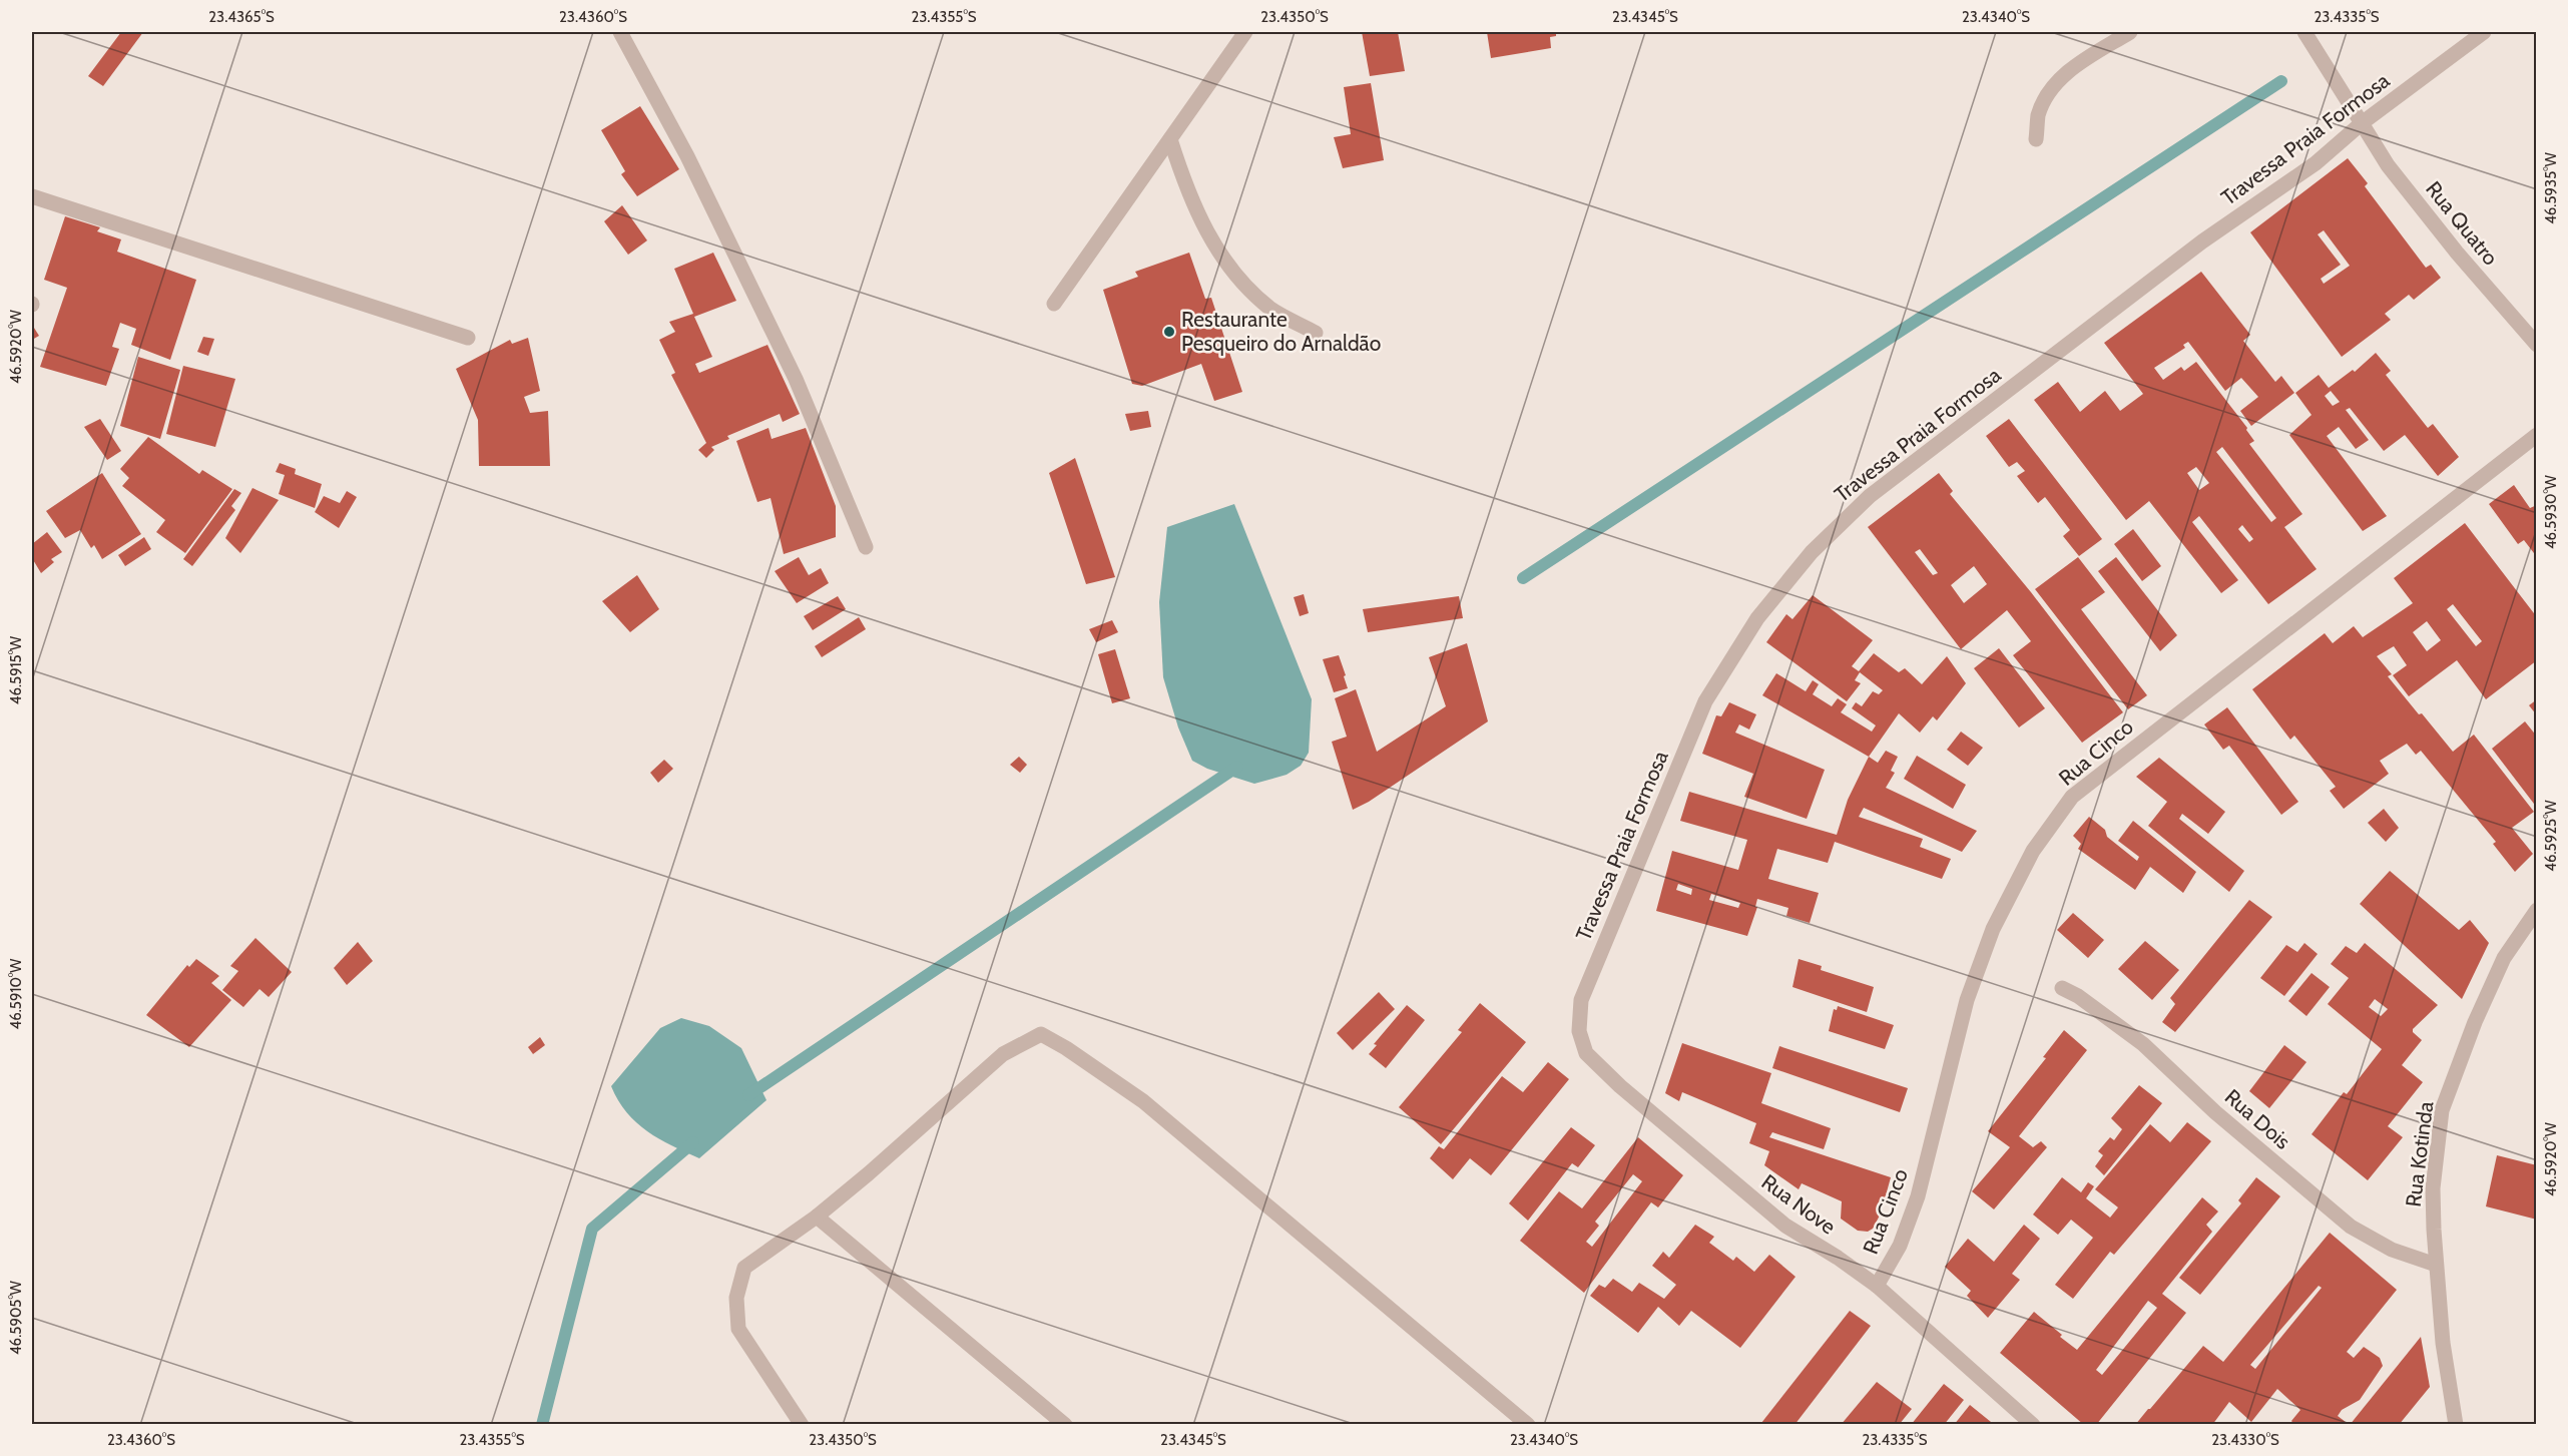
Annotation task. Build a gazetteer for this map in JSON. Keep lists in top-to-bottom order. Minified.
{"streets":{"street":["Travessa Praia Formosa","Rua Quatro","Rua Cinco","Rua Dois","Rua Kotinda","Rua Nove"]},"crossings":[["Travessa Praia Formosa","Rua Quatro"],["Travessa Praia Formosa","Rua Nove"],["Rua Cinco","Rua Nove"],["Rua Dois","Rua Kotinda"]],"places":["Restaurante Pesqueiro do Arnaldão"],"coordinates":["23.4365°S","23.4360°S","23.4355°S","23.4350°S","23.4345°S","23.4340°S","23.4335°S","46.5935°W","46.5920°W","46.5930°W","46.5915°W","46.5925°W","46.5910°W","46.5905°W","23.4330°S"]}
